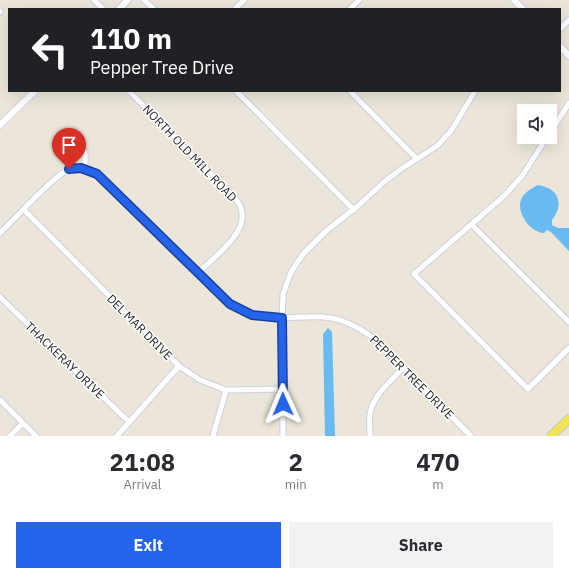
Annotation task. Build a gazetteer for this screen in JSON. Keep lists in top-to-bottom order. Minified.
{"streets":{"street":["NORTH OLD MILL ROAD","DEL MAR DRIVE","THACKERAY DRIVE","PEPPER TREE DRIVE"]},"crossings":[["NORTH OLD MILL ROAD","PEPPER TREE DRIVE"]],"page":{"turn":["110 m","Pepper Tree Drive"],"eta":["21:08","Arrival","2","min","470","m"],"buttons":["Exit","Share"]}}
